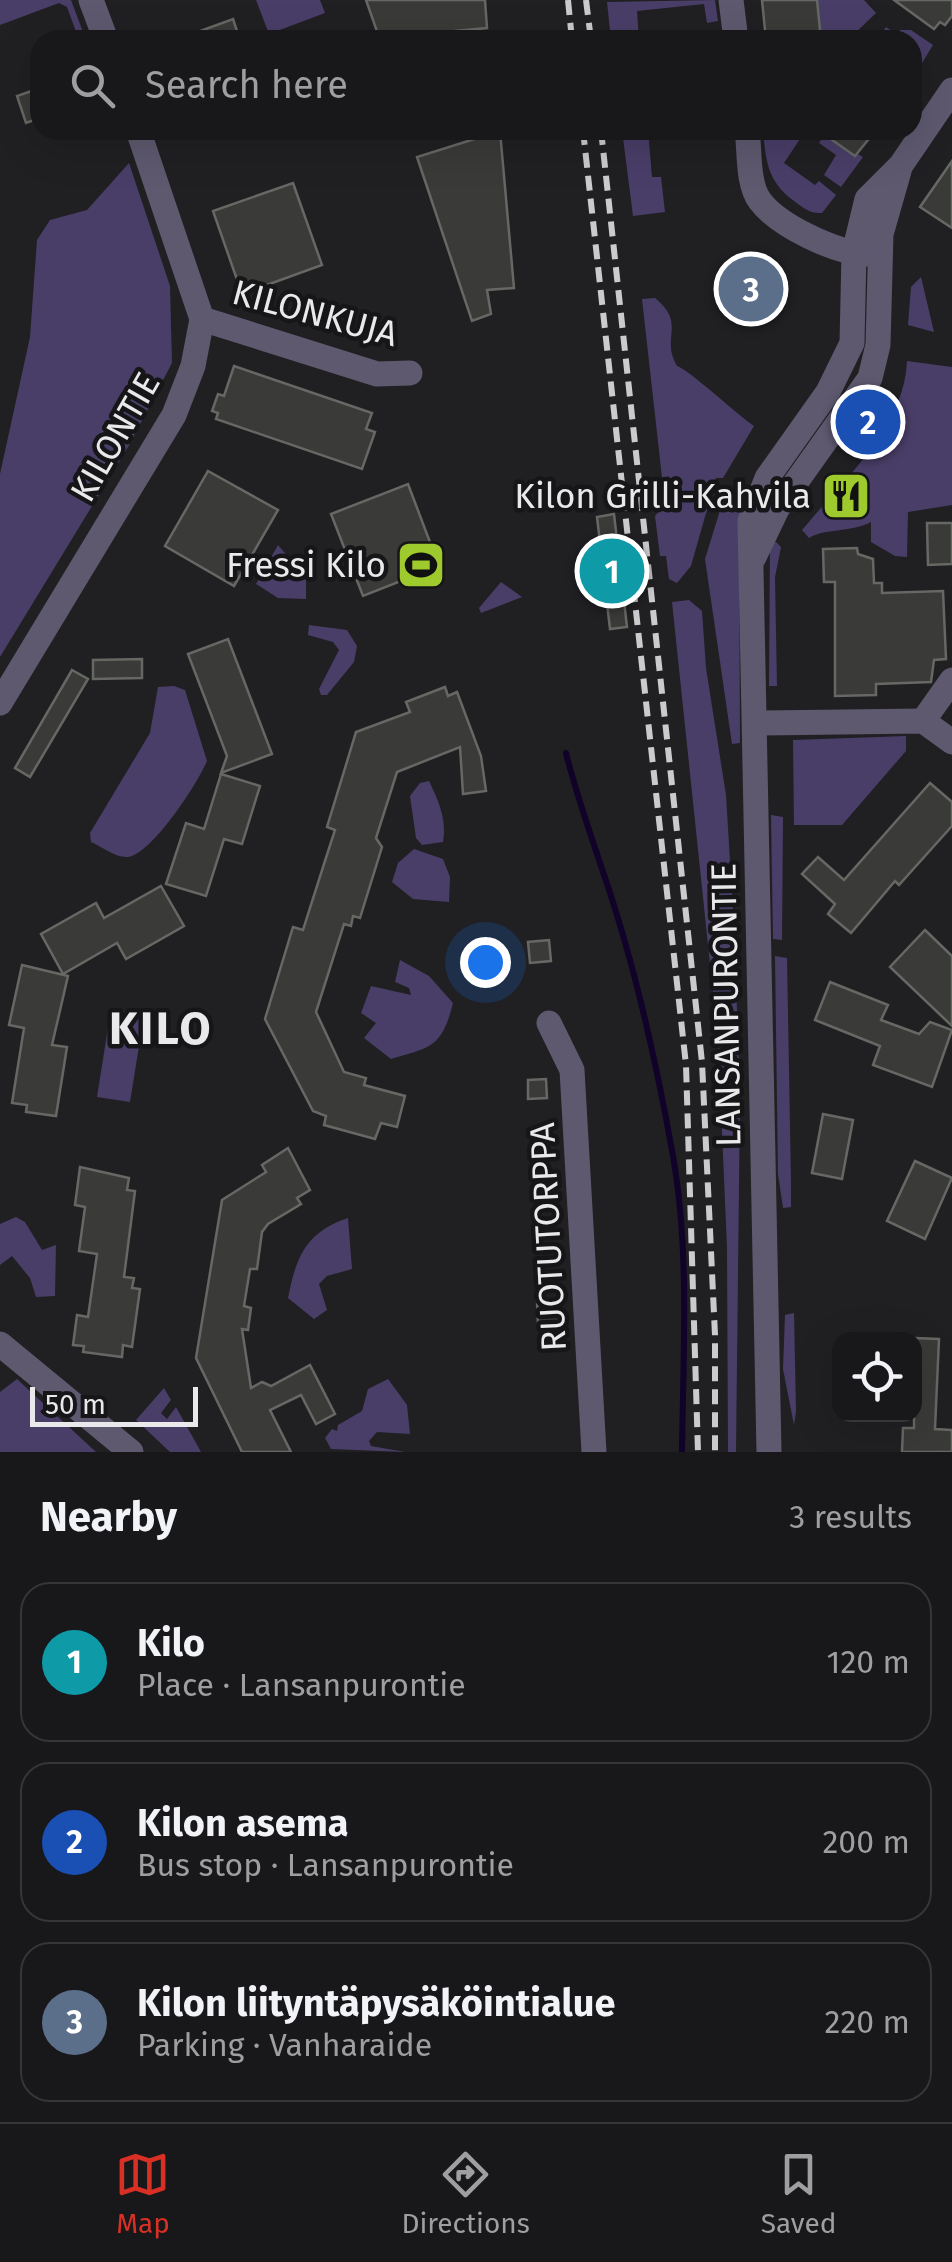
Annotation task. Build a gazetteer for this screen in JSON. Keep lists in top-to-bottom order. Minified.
{"streets":{"street":["KILONKUJA","KILONTIE","LANSANPURONTIE","RUOTUTORPPA"]},"crossings":[["KILONKUJA","KILONTIE"]],"districts":["KILO"],"places":{"restaurant":["Kilon Grilli-Kahvila"],"sports":["Fressi Kilo"]},"scale_bar":"50 m","page":{"search":"Search here","pins":["3","2","1"],"scale":"50 m","heading":["Nearby","3 results"],"list":[{"mark":"1","name":"Kilo","note":"Place · Lansanpurontie","value":"120 m"},{"mark":"2","name":"Kilon asema","note":"Bus stop · Lansanpurontie","value":"200 m"},{"mark":"3","name":"Kilon liityntäpysäköintialue","note":"Parking · Vanharaide","value":"220 m"}],"nav":["Map","Directions","Saved"]}}
